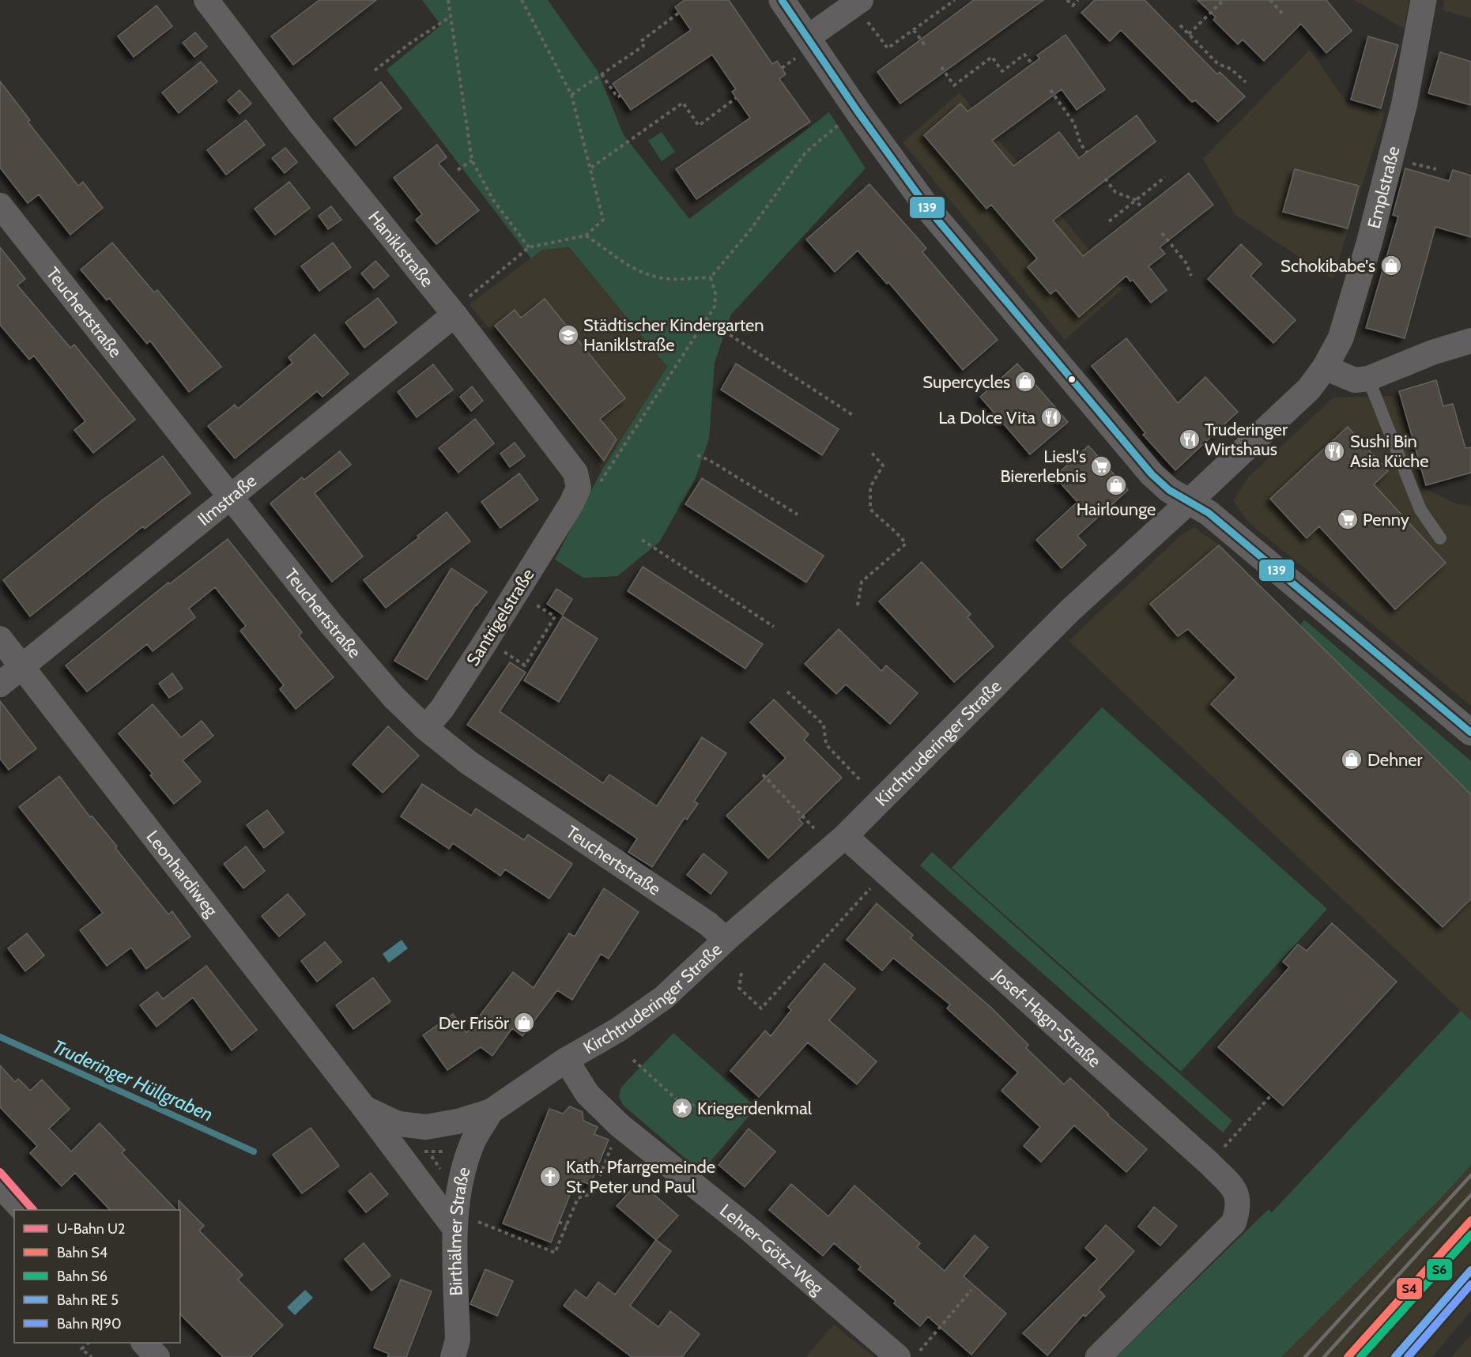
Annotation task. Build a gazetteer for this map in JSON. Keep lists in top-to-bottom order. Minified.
{"streets":{"street":["Emplstraße","Haniklstraße","Teuchertstraße","Ilmstraße","Santrigelstraße","Kirchtruderinger Straße","Leonhardiweg","Josef-Hagn-Straße","Birthälmer Straße","Lehrer-Götz-Weg"]},"crossings":[["Emplstraße","Kirchtruderinger Straße"],["Haniklstraße","Ilmstraße"],["Haniklstraße","Santrigelstraße"],["Teuchertstraße","Ilmstraße"],["Teuchertstraße","Santrigelstraße"],["Teuchertstraße","Kirchtruderinger Straße"],["Ilmstraße","Leonhardiweg"],["Kirchtruderinger Straße","Leonhardiweg"],["Kirchtruderinger Straße","Josef-Hagn-Straße"],["Kirchtruderinger Straße","Birthälmer Straße"],["Kirchtruderinger Straße","Lehrer-Götz-Weg"],["Leonhardiweg","Birthälmer Straße"]],"water":["Truderinger Hüllgraben"],"places":{"shop":["Schokibabe's","Supercycles","Hairlounge","Dehner","Der Frisör"],"school or university":["Städtischer Kindergarten Haniklstraße"],"restaurant":["La Dolce Vita","Truderinger Wirtshaus","Sushi Bin Asia Küche"],"supermarket":["Liesl's Biererlebnis","Penny"],"place":["Kriegerdenkmal"],"church":["Kath. Pfarrgemeinde St. Peter und Paul"]},"lines":["transit line 139","metro line U2","rail line S4","rail line S6","rail line RJ90"],"legend":["U-Bahn U2","Bahn S4","Bahn S6","Bahn RE 5","Bahn RJ90"]}
